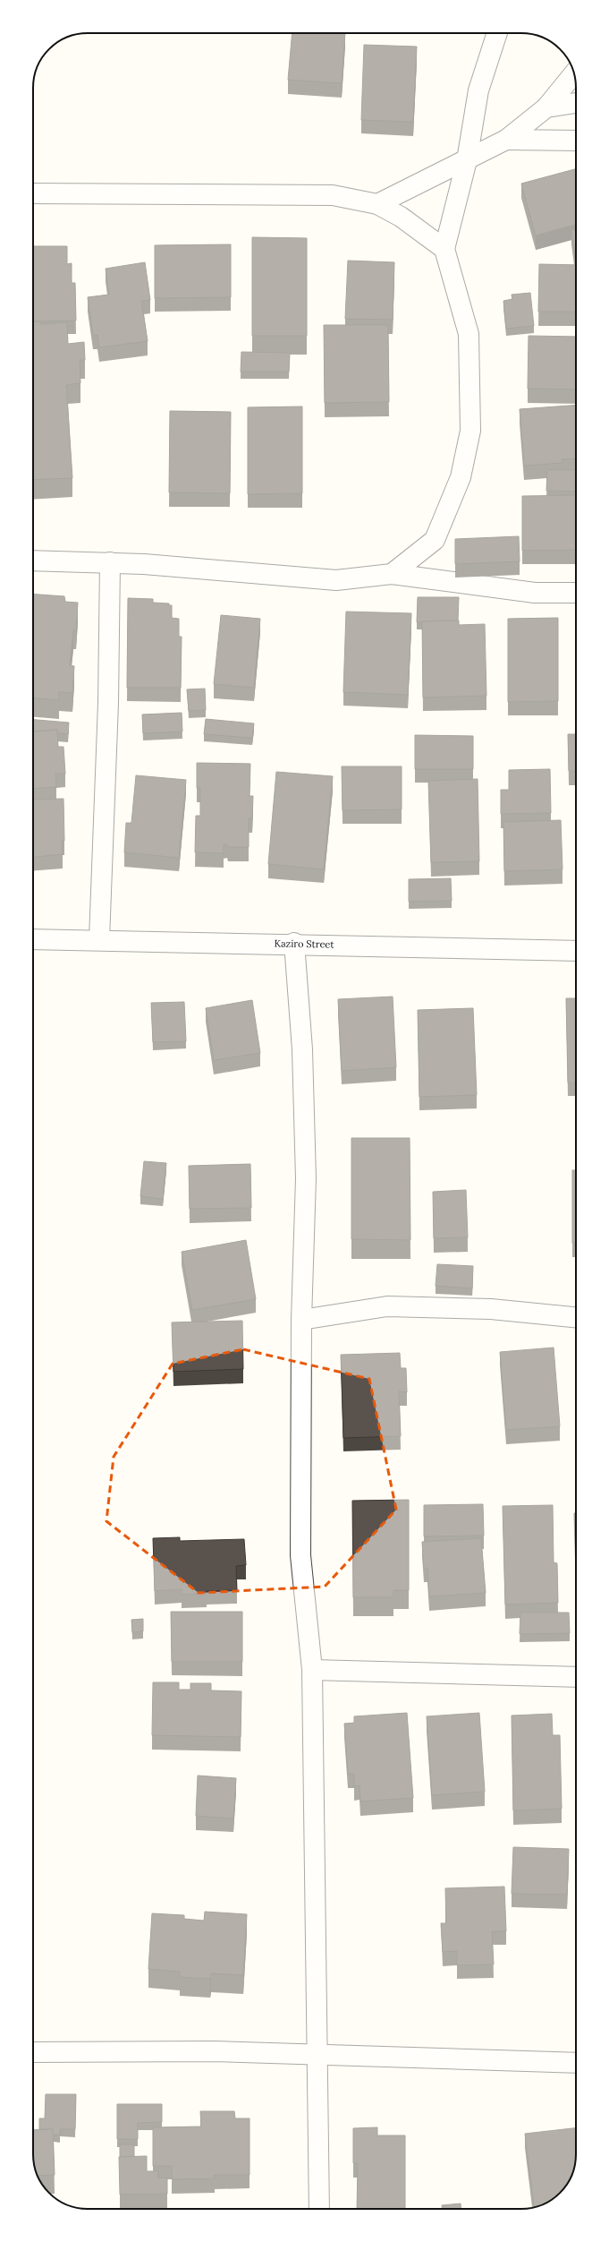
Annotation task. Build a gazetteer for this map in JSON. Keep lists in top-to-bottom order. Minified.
{"streets":{"street":["Kaziro Street"]}}
